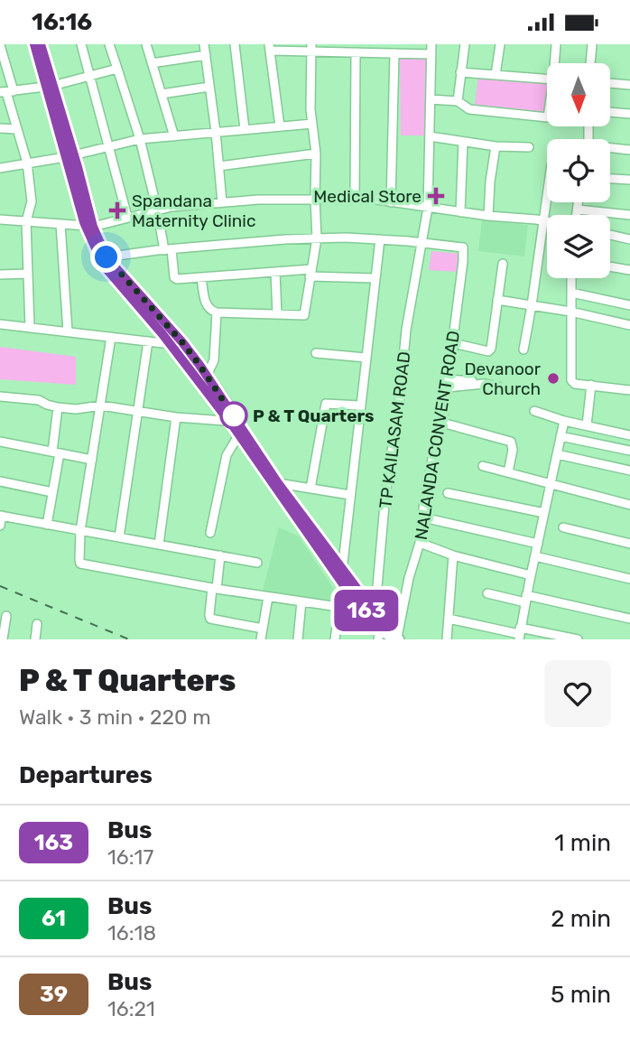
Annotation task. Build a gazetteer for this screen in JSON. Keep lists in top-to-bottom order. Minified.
{"streets":{"street":["TP KAILASAM ROAD","NALANDA CONVENT ROAD"]},"crossings":[["TP KAILASAM ROAD","NALANDA CONVENT ROAD"]],"places":{"health":["Medical Store","Spandana Maternity Clinic"],"other":["Devanoor Church","P & T Quarters"]},"lines":["bus line 163"],"north":"bottom","page":{"status":"16:16","on_map":"163","heading":[["P & T Quarters","Walk · 3 min · 220 m"],"Departures"],"list":[{"mark":"163","name":"Bus","note":"16:17","value":"1 min"},{"mark":"61","name":"Bus","note":"16:18","value":"2 min"},{"mark":"39","name":"Bus","note":"16:21","value":"5 min"}]}}
